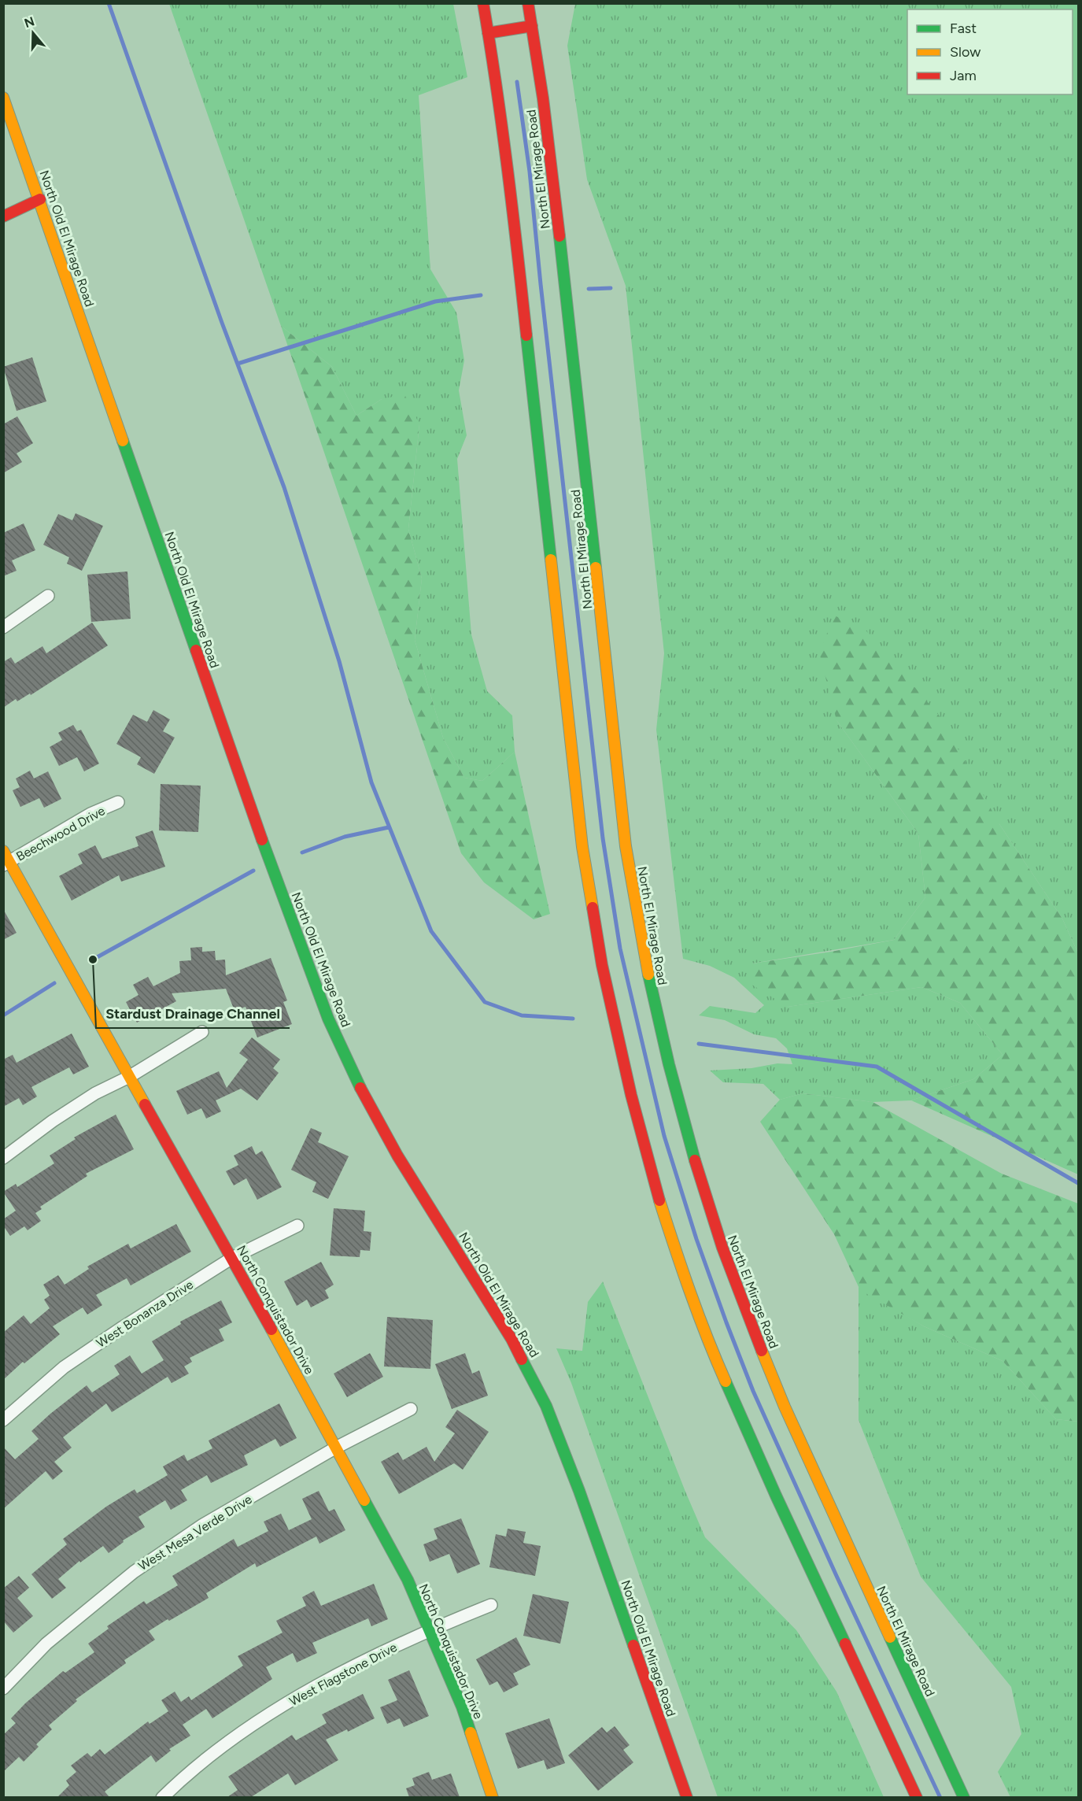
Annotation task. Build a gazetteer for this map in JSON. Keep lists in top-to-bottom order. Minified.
{"streets":{"main road":["North El Mirage Road","North Old El Mirage Road","North Conquistador Drive"],"street":["Beechwood Drive","West Bonanza Drive","West Mesa Verde Drive","West Flagstone Drive"]},"crossings":[["Beechwood Drive","North Conquistador Drive"],["North Conquistador Drive","West Bonanza Drive"],["North Conquistador Drive","West Mesa Verde Drive"],["North Conquistador Drive","West Flagstone Drive"]],"places":["Stardust Drainage Channel"],"legend":["Fast","Slow","Jam"],"north":"top"}
